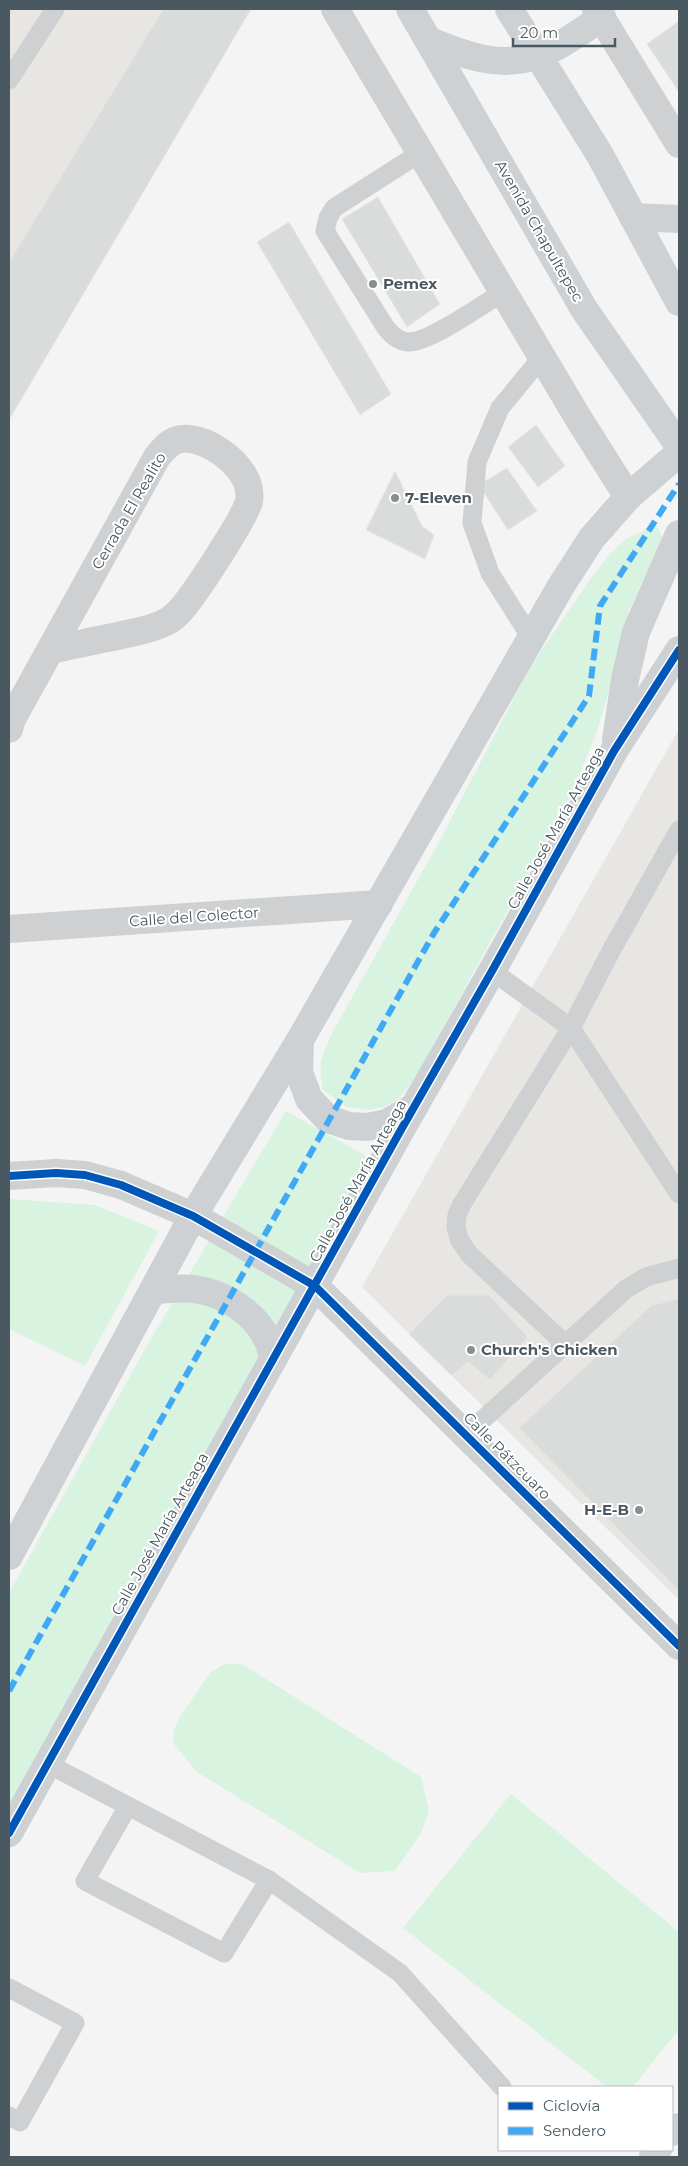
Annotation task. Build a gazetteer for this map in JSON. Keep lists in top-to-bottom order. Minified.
{"streets":{"street":["Avenida Chapultepec","Cerrada El Realito","Calle José María Arteaga","Calle del Colector","Calle Pátzcuaro"]},"crossings":[["Calle José María Arteaga","Calle Pátzcuaro"]],"places":["Pemex","7-Eleven","Church's Chicken","H-E-B"],"legend":["Ciclovía","Sendero"],"scale_bar":"20 m"}
